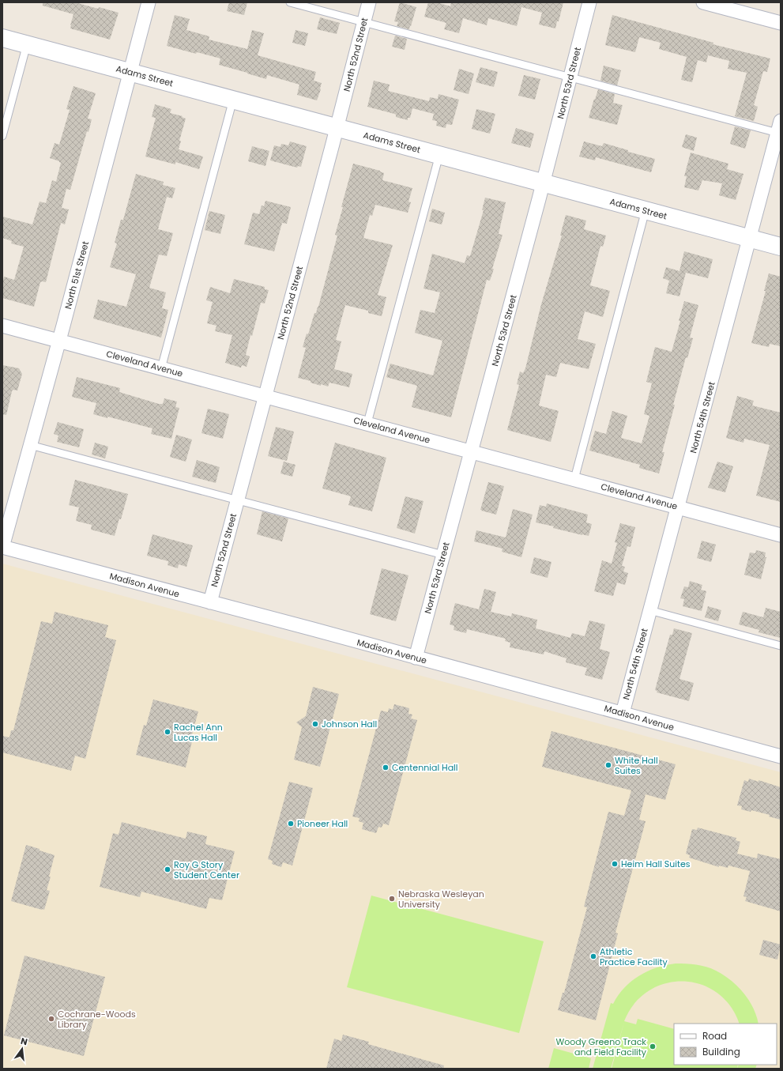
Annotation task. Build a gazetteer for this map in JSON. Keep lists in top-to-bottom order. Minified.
{"streets":{"main road":["Adams Street"],"street":["North 52nd Street","North 53rd Street","North 51st Street","Cleveland Avenue","North 54th Street","Madison Avenue"]},"crossings":[["North 52nd Street","Adams Street"],["North 52nd Street","Cleveland Avenue"],["North 52nd Street","Madison Avenue"],["Adams Street","North 53rd Street"],["Adams Street","North 51st Street"],["Adams Street","North 54th Street"],["North 53rd Street","Cleveland Avenue"],["North 53rd Street","Madison Avenue"],["North 51st Street","Cleveland Avenue"],["North 51st Street","Madison Avenue"],["Cleveland Avenue","North 54th Street"],["North 54th Street","Madison Avenue"]],"places":["Johnson Hall","Rachel Ann Lucas Hall","White Hall Suites","Centennial Hall","Pioneer Hall","Heim Hall Suites","Roy G Story Student Center","Nebraska Wesleyan University","Athletic Practice Facility","Cochrane-Woods Library","Woody Greeno Track and Field Facility"],"legend":["Road","Building"],"north":"top"}
